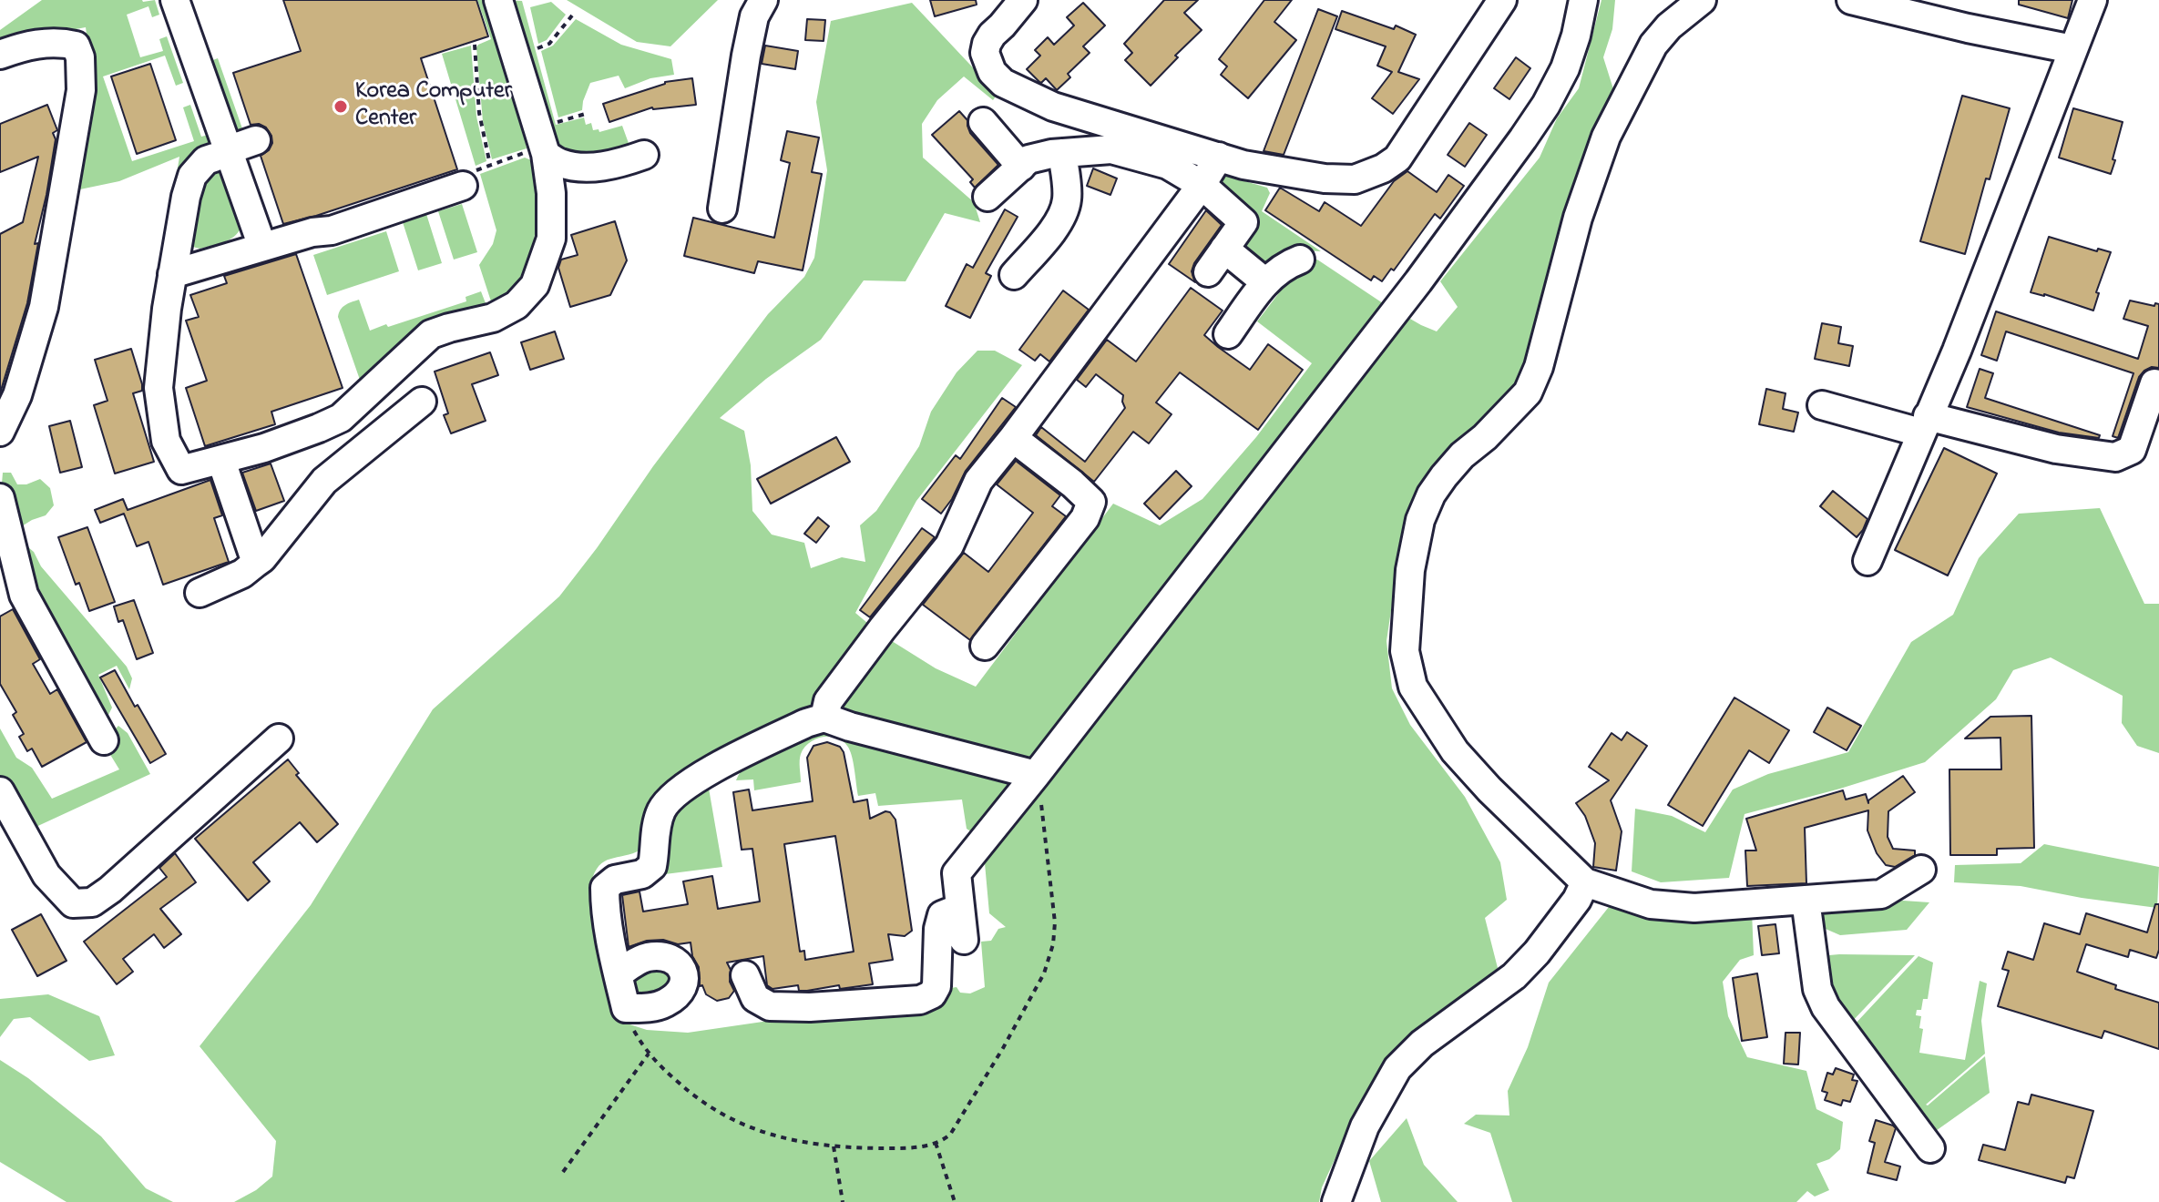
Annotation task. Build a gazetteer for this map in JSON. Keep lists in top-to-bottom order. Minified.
{"places":["Korea Computer Center"]}
